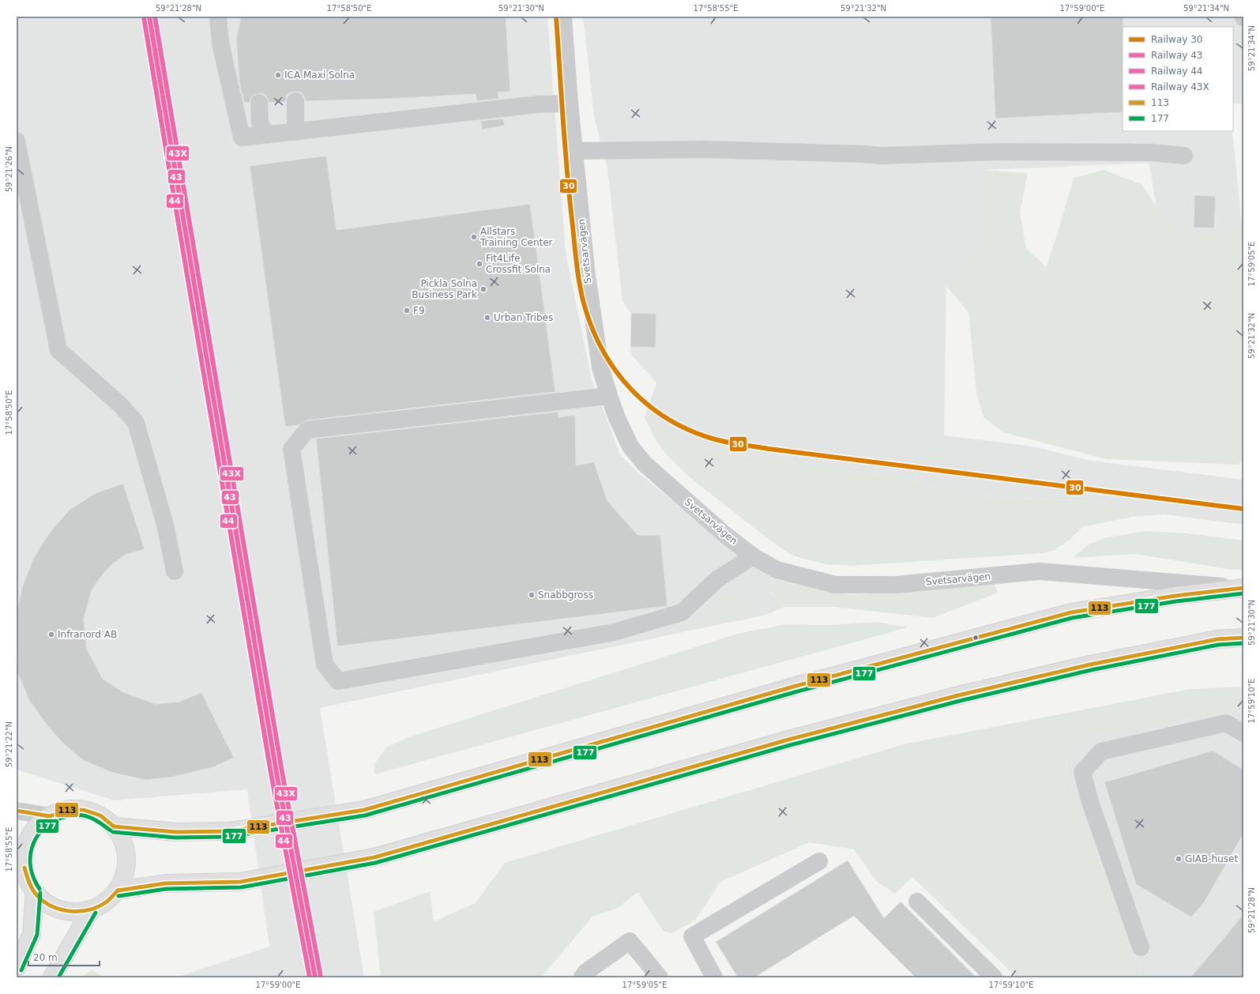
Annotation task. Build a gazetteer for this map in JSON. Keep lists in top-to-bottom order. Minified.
{"streets":{"street":["Svetsarvägen"]},"places":["ICA Maxi Solna","Allstars Training Center","Fit4Life Crossfit Solna","Pickla Solna Business Park","F9","Urban Tribes","Snabbgross","Infranord AB","GIAB-huset"],"lines":["rail line 30","rail line 43","rail line 43X","rail line 44","transit line 113","transit line 177"],"legend":["Railway 30","Railway 43","Railway 44","Railway 43X","113","177"],"scale_bar":"20 m","coordinates":["59°21'28\"N","17°58'50\"E","59°21'30\"N","17°58'55\"E","59°21'32\"N","17°59'00\"E","59°21'34\"N","59°21'26\"N","17°59'05\"E","17°59'10\"E","59°21'22\"N"]}
